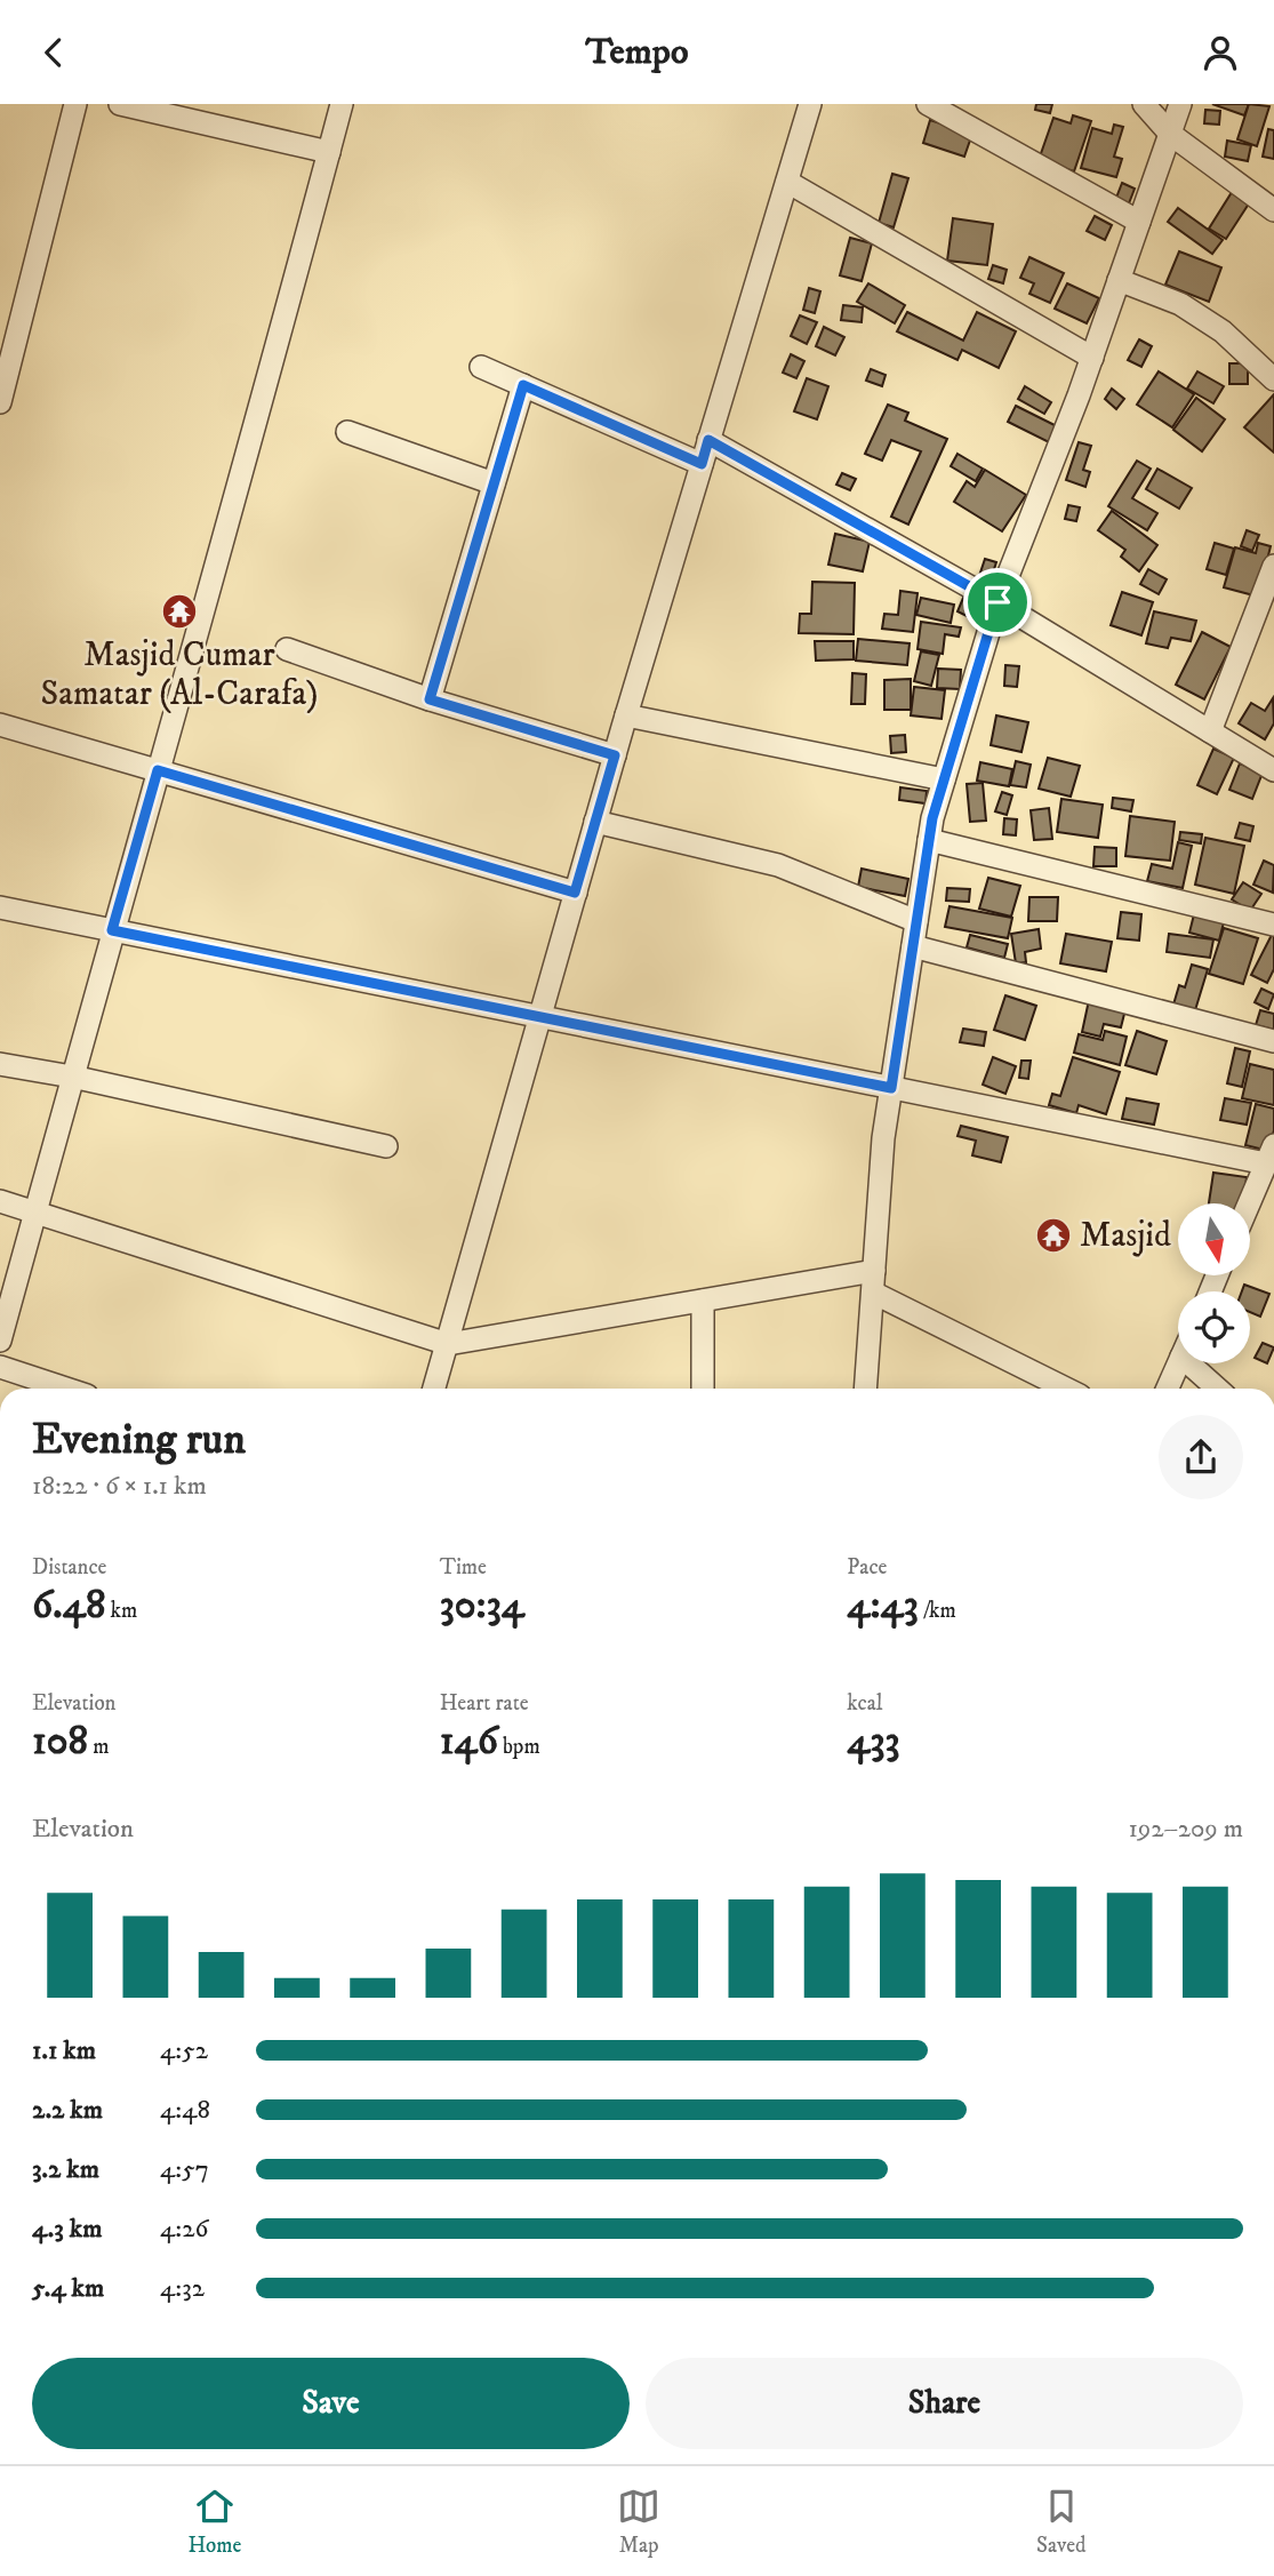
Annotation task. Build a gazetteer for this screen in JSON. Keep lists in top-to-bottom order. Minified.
{"places":{"temple":["Masjid Cumar Samatar (Al-Carafa)","Masjid"]},"north":"bottom","page":{"header":"Tempo","heading":["Evening run","18:22 · 6 × 1.1 km"],"stats":[["Distance","6.48 km"],["Time","30:34"],["Pace","4:43 /km"],["Elevation","108 m"],["Heart rate","146 bpm"],["kcal","433"]],"chart":["Elevation","192–209 m"],"list":[{"name":"1.1 km","note":"4:52"},{"name":"2.2 km","note":"4:48"},{"name":"3.2 km","note":"4:57"},{"name":"4.3 km","note":"4:26"},{"name":"5.4 km","note":"4:32"}],"buttons":["Save","Share"],"tabs":["Home","Map","Saved"]}}
